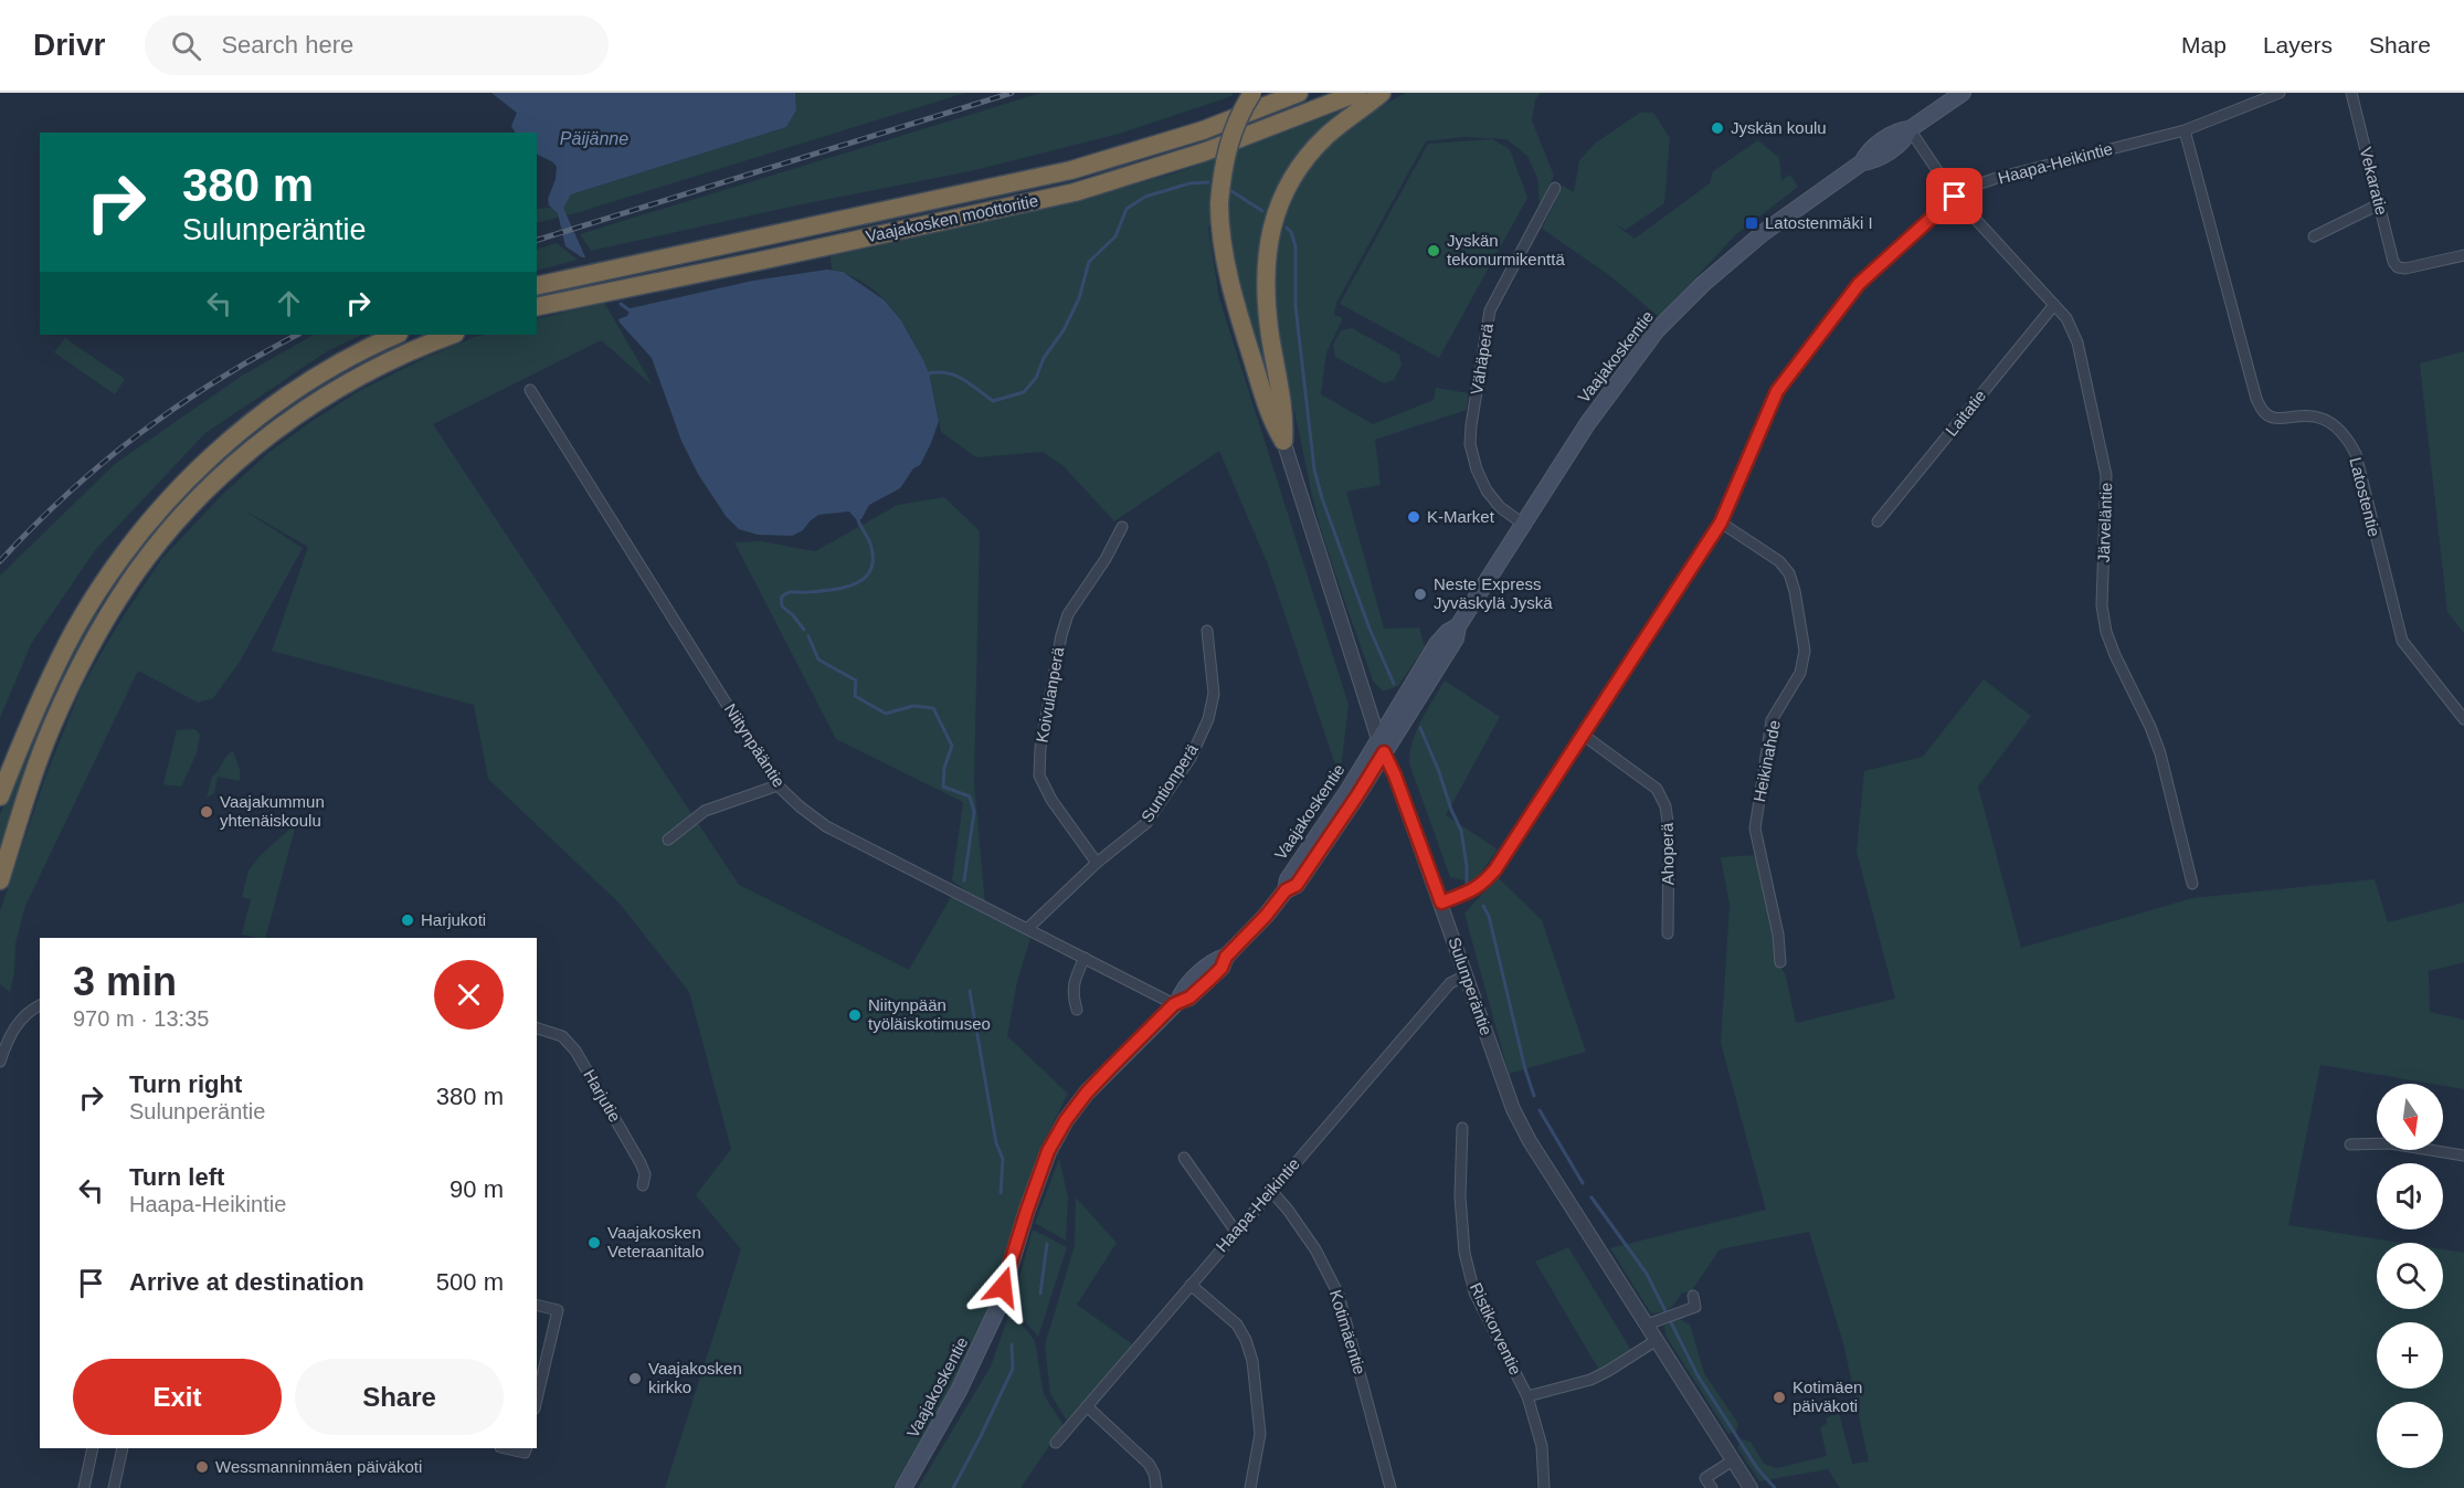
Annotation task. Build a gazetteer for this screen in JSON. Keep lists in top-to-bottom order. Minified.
{"streets":{"highway":["Vaajakosken moottoritie"],"main road":["Vaajakoskentie"],"street":["Haapa-Heikintie","Vekaratie","Vähäperä","Laitatie","Latostentie","Järveläntie","Koivulanperä","Niitynpääntie","Heikinahde","Suntionperä","Ahoperä","Sulunperäntie","Harjutie","Ristikorventie","Kotimäentie"]},"crossings":[["Haapa-Heikintie","Latostentie"],["Haapa-Heikintie","Järveläntie"],["Haapa-Heikintie","Heikinahde"],["Haapa-Heikintie","Ahoperä"],["Haapa-Heikintie","Sulunperäntie"],["Haapa-Heikintie","Kotimäentie"],["Vaajakoskentie","Vähäperä"],["Vaajakoskentie","Järveläntie"],["Vaajakoskentie","Niitynpääntie"],["Vaajakoskentie","Sulunperäntie"],["Laitatie","Järveläntie"],["Koivulanperä","Suntionperä"],["Niitynpääntie","Suntionperä"]],"water":["Päijänne"],"places":{"other":["Jyskän koulu","Jyskän tekonurmikenttä","K-Market","Neste Express Jyväskylä Jyskä","Vaajakummun yhtenäiskoulu","Harjukoti","Niitynpään työläiskotimuseo","Vaajakosken Veteraanitalo","Vaajakosken kirkko","Kotimäen päiväkoti","Wessmanninmäen päiväkoti"],"transit":["Latostenmäki I"]},"north":"bottom","page":{"header":"Drivr","search":"Search here","nav":["Map","Layers","Share"],"turn":["380 m","Sulunperäntie"],"heading":["3 min","970 m · 13:35"],"list":[{"name":"Turn right","note":"Sulunperäntie","value":"380 m"},{"name":"Turn left","note":"Haapa-Heikintie","value":"90 m"},{"name":"Arrive at destination","value":"500 m"}],"map_buttons":["+","−"],"buttons":["Exit","Share"]}}
